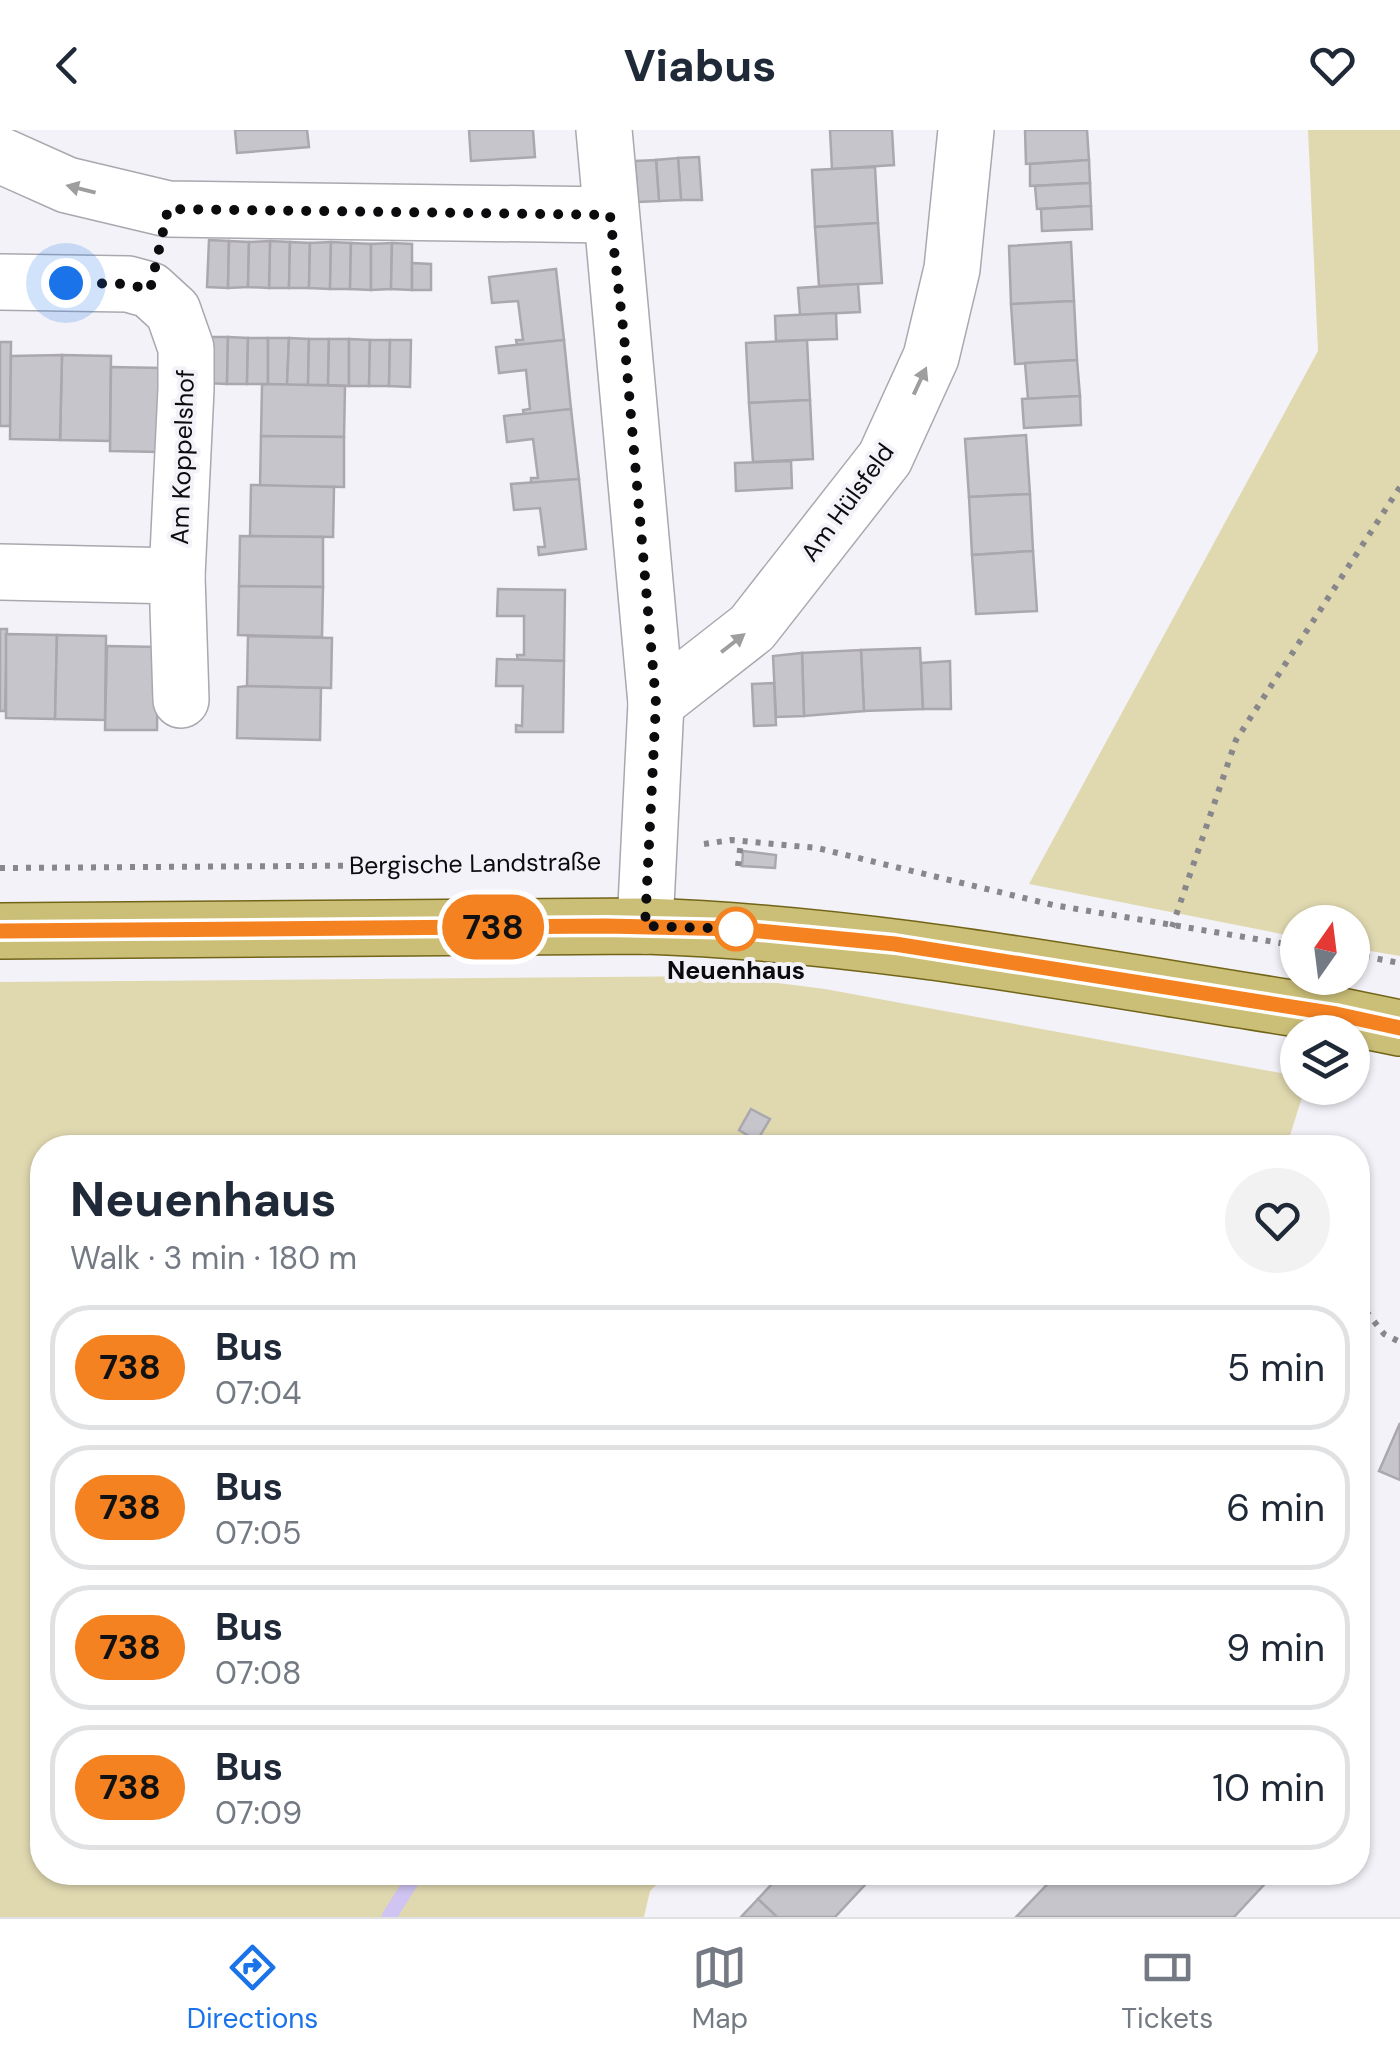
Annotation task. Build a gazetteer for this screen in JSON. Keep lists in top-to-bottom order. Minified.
{"streets":{"street":["Am Koppelshof","Am Hülsfeld"],"path":["Bergische Landstraße"]},"one_way":["Am Hülsfeld"],"places":["Neuenhaus"],"lines":["bus line 738"],"north":"top","page":{"header":"Viabus","on_map":"738","heading":["Neuenhaus","Walk · 3 min · 180 m"],"list":[{"mark":"738","name":"Bus","note":"07:04","value":"5 min"},{"mark":"738","name":"Bus","note":"07:05","value":"6 min"},{"mark":"738","name":"Bus","note":"07:08","value":"9 min"},{"mark":"738","name":"Bus","note":"07:09","value":"10 min"}],"tabs":["Directions","Map","Tickets"]}}
